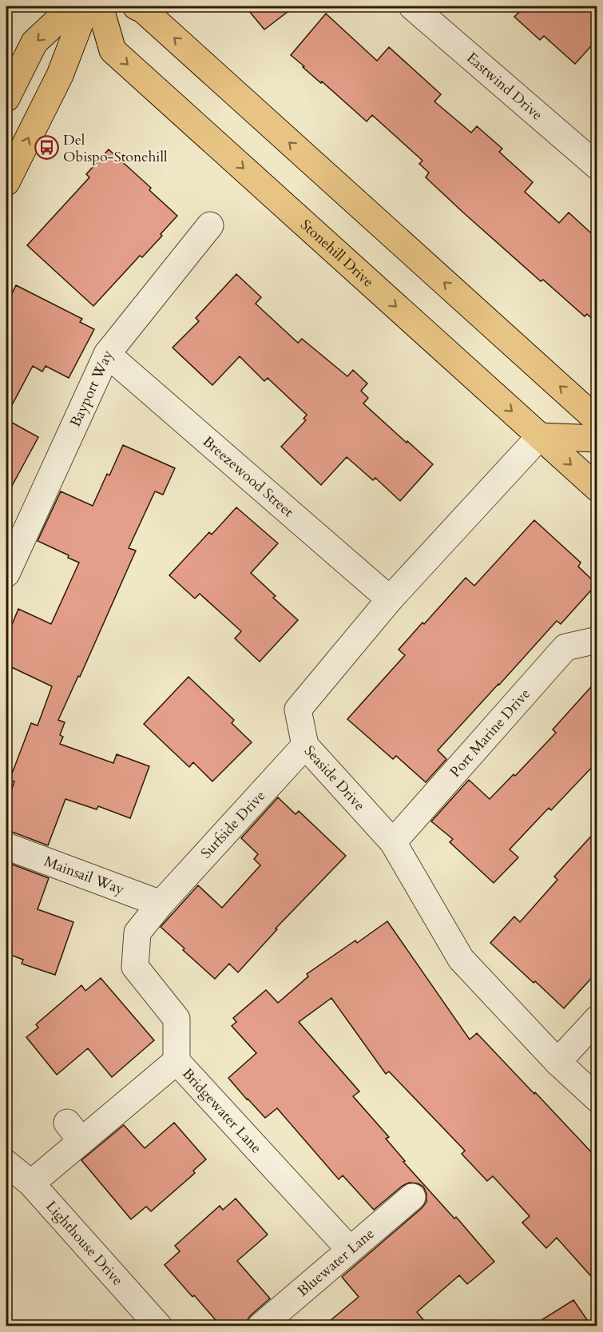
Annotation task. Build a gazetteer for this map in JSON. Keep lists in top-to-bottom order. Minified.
{"streets":{"main road":["Stonehill Drive"],"street":["Eastwind Drive","Bayport Way","Breezewood Street","Port Marine Drive","Seaside Drive","Surfside Drive","Mainsail Way","Bridgewater Lane","Lighthouse Drive","Bluewater Lane"]},"crossings":[["Stonehill Drive","Seaside Drive"],["Bayport Way","Breezewood Street"],["Breezewood Street","Seaside Drive"],["Port Marine Drive","Seaside Drive"],["Seaside Drive","Surfside Drive"],["Surfside Drive","Mainsail Way"],["Surfside Drive","Bridgewater Lane"],["Mainsail Way","Bridgewater Lane"],["Bridgewater Lane","Bluewater Lane"]],"places":{"bus stop":["Del Obispo-Stonehill"]}}
